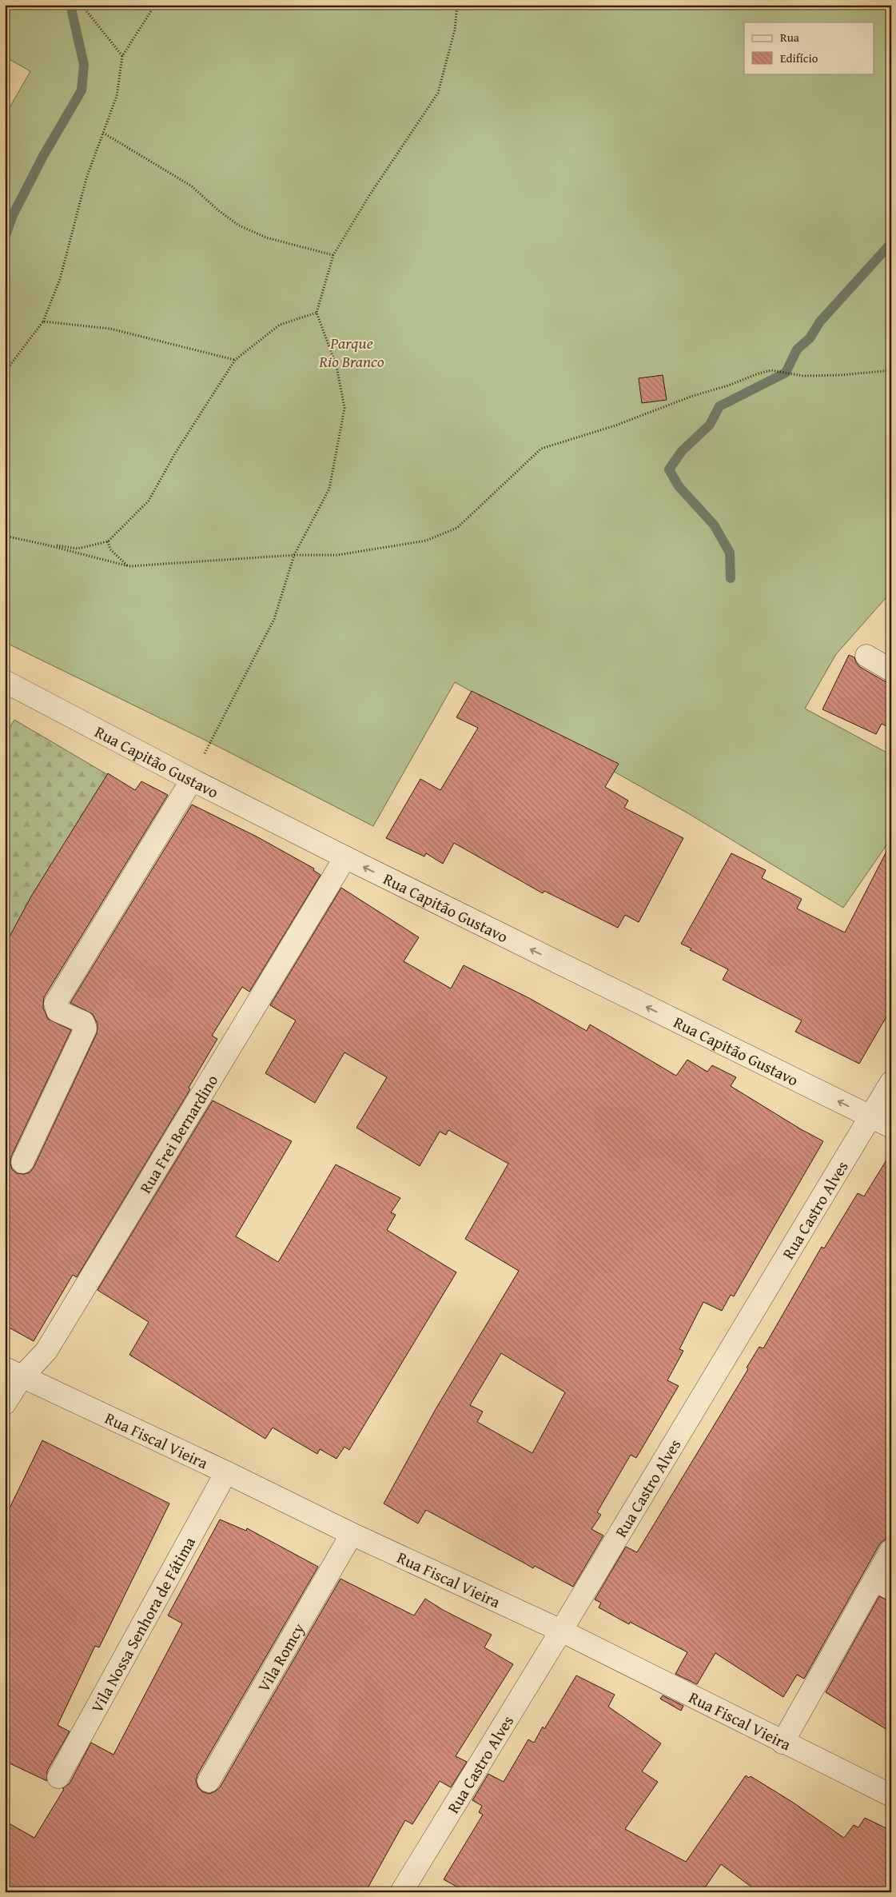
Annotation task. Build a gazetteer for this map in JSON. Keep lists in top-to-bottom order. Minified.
{"streets":{"street":["Rua Capitão Gustavo","Rua Frei Bernardino","Rua Castro Alves","Rua Fiscal Vieira","Vila Nossa Senhora de Fátima","Vila Romcy"]},"crossings":[["Rua Capitão Gustavo","Rua Frei Bernardino"],["Rua Capitão Gustavo","Rua Castro Alves"],["Rua Frei Bernardino","Rua Fiscal Vieira"],["Rua Castro Alves","Rua Fiscal Vieira"],["Rua Fiscal Vieira","Vila Nossa Senhora de Fátima"],["Rua Fiscal Vieira","Vila Romcy"]],"one_way":["Rua Capitão Gustavo"],"parks":["Parque Rio Branco"],"legend":["Rua","Edifício"]}
